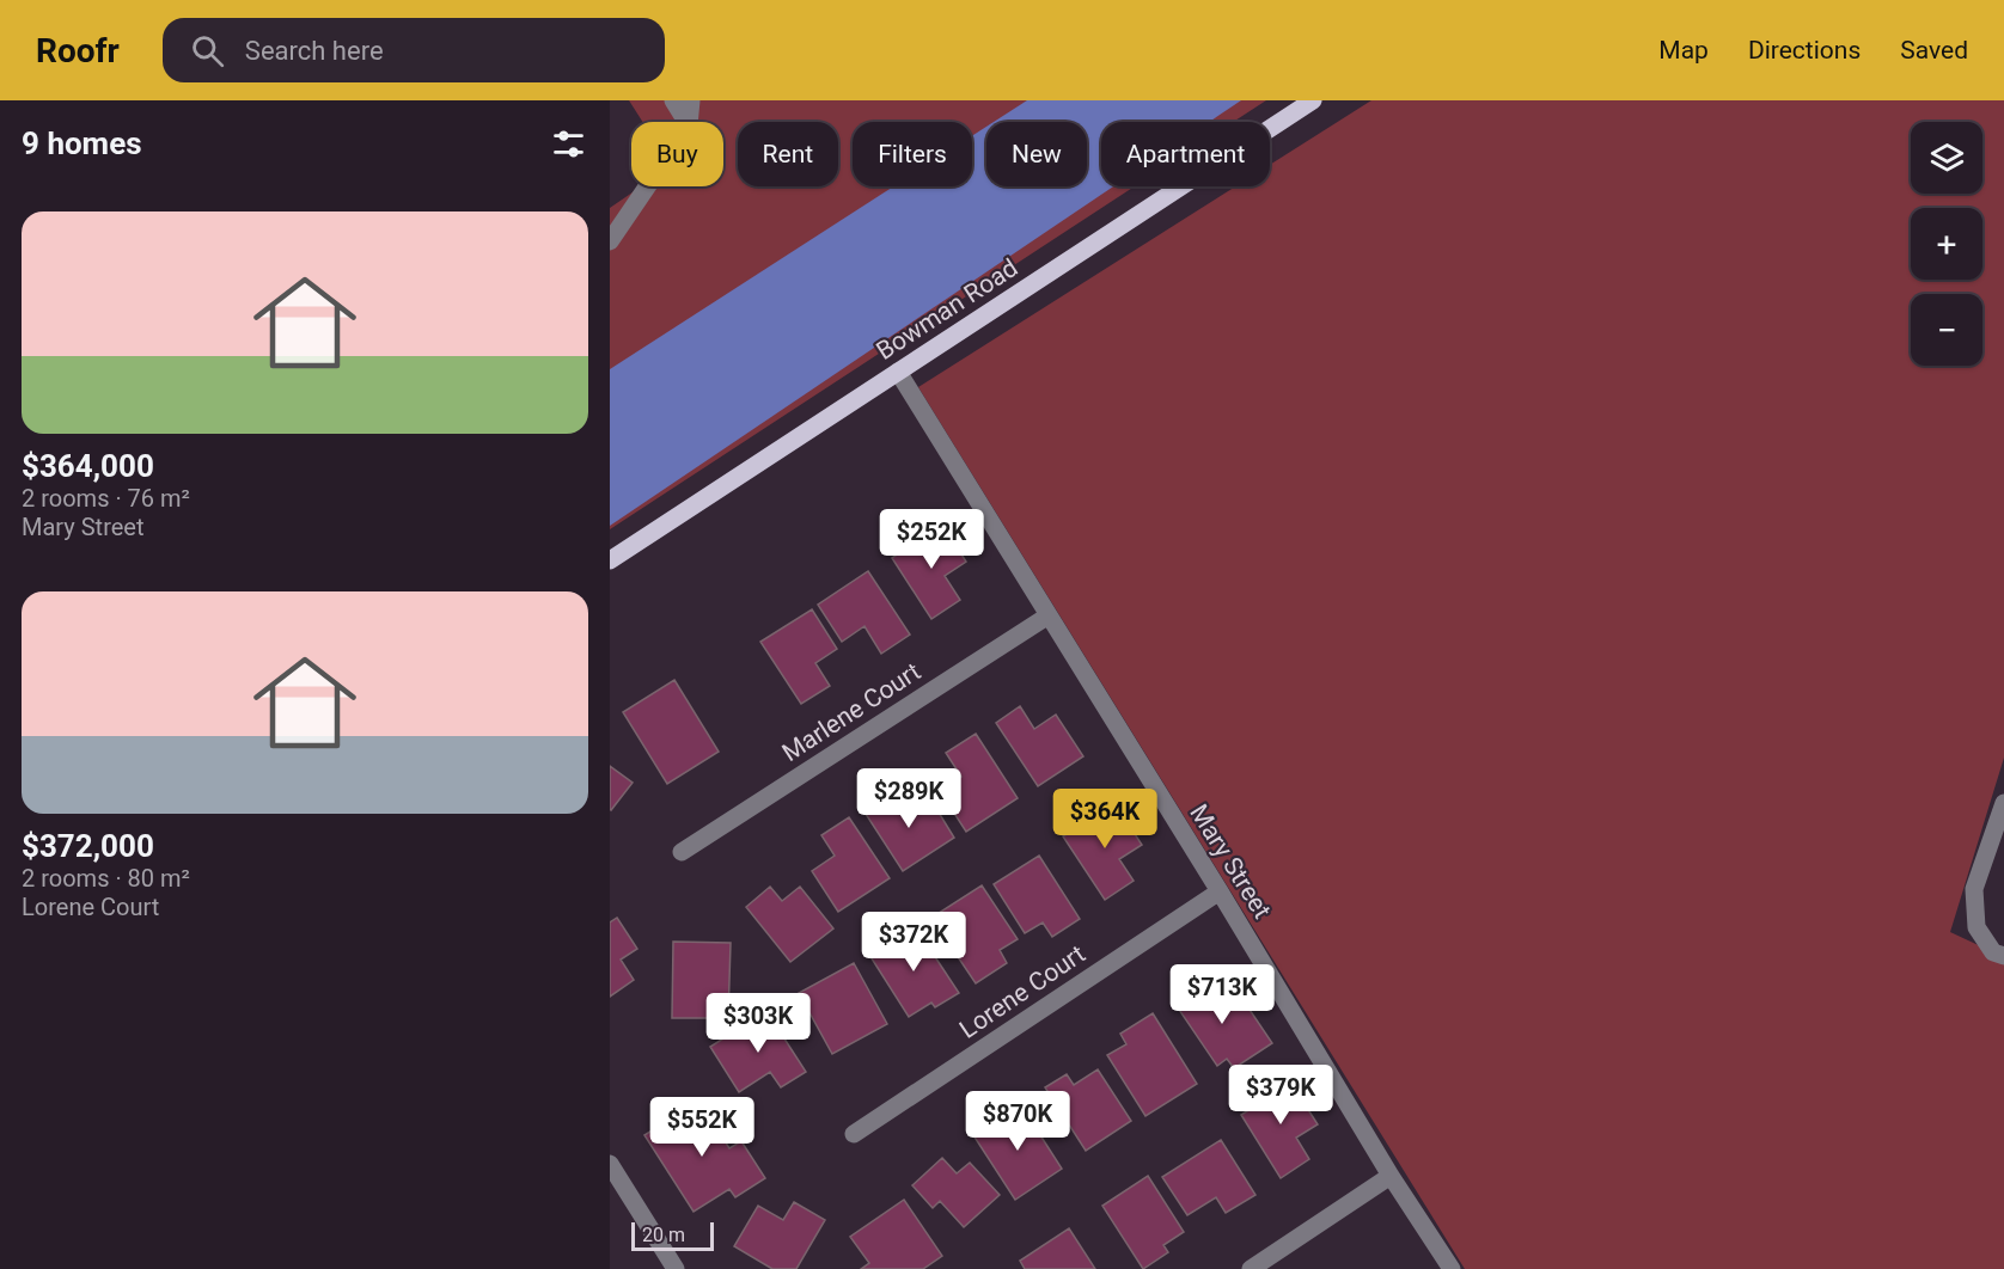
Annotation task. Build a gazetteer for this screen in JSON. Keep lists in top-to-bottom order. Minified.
{"streets":{"main road":["Bowman Road"],"street":["Marlene Court","Mary Street","Lorene Court"]},"crossings":[["Bowman Road","Mary Street"],["Marlene Court","Mary Street"],["Mary Street","Lorene Court"]],"scale_bar":"20 m","page":{"header":"Roofr","search":"Search here","nav":["Map","Directions","Saved"],"heading":"9 homes","map_buttons":["+","−"],"chip":["Buy","Rent","Filters","New","Apartment"],"list":[{"name":"$364,000","note":"2 rooms · 76 m² · Mary Street"},{"name":"$372,000","note":"2 rooms · 80 m² · Lorene Court"}],"price":["$252K","$289K","$364K","$372K","$713K","$303K","$379K","$870K","$552K"],"scale":"20 m"}}
